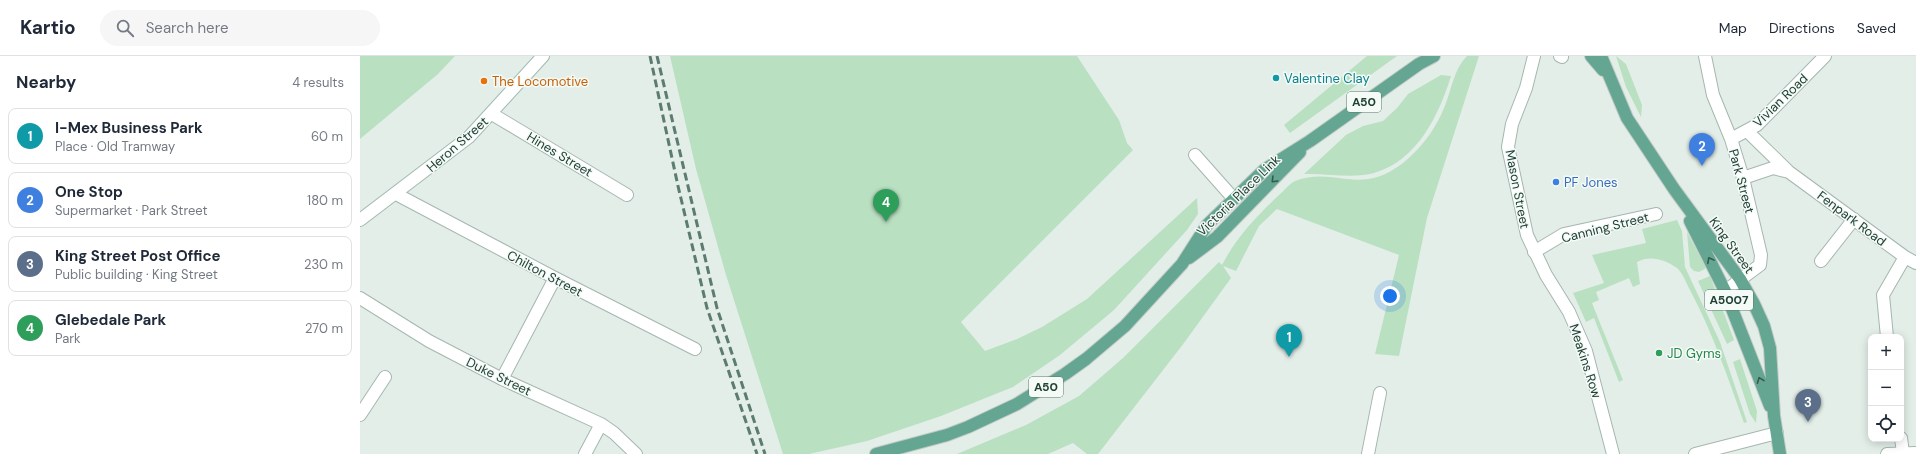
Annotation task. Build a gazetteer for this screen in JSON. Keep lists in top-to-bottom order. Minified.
{"streets":{"main road":["A50","Victoria Place Link","King Street","A5007"],"street":["Vivian Road","Heron Street","Hines Street","Park Street","Mason Street","Fenpark Road","Canning Street","Chilton Street","Meakins Row","Duke Street"]},"crossings":[["Vivian Road","Park Street"],["Vivian Road","Fenpark Road"],["Heron Street","Hines Street"],["Heron Street","Chilton Street"],["Park Street","Fenpark Road"],["Park Street","King Street"],["Mason Street","Canning Street"],["Mason Street","Meakins Row"],["Canning Street","Meakins Row"]],"places":["Valentine Clay","The Locomotive","PF Jones","JD Gyms"],"page":{"header":"Kartio","search":"Search here","nav":["Map","Directions","Saved"],"heading":["Nearby","4 results"],"list":[{"mark":"1","name":"I-Mex Business Park","note":"Place · Old Tramway","value":"60 m"},{"mark":"2","name":"One Stop","note":"Supermarket · Park Street","value":"180 m"},{"mark":"3","name":"King Street Post Office","note":"Public building · King Street","value":"230 m"},{"mark":"4","name":"Glebedale Park","note":"Park","value":"270 m"}],"pins":["2","4","1","3"],"map_buttons":["+","−"]}}
